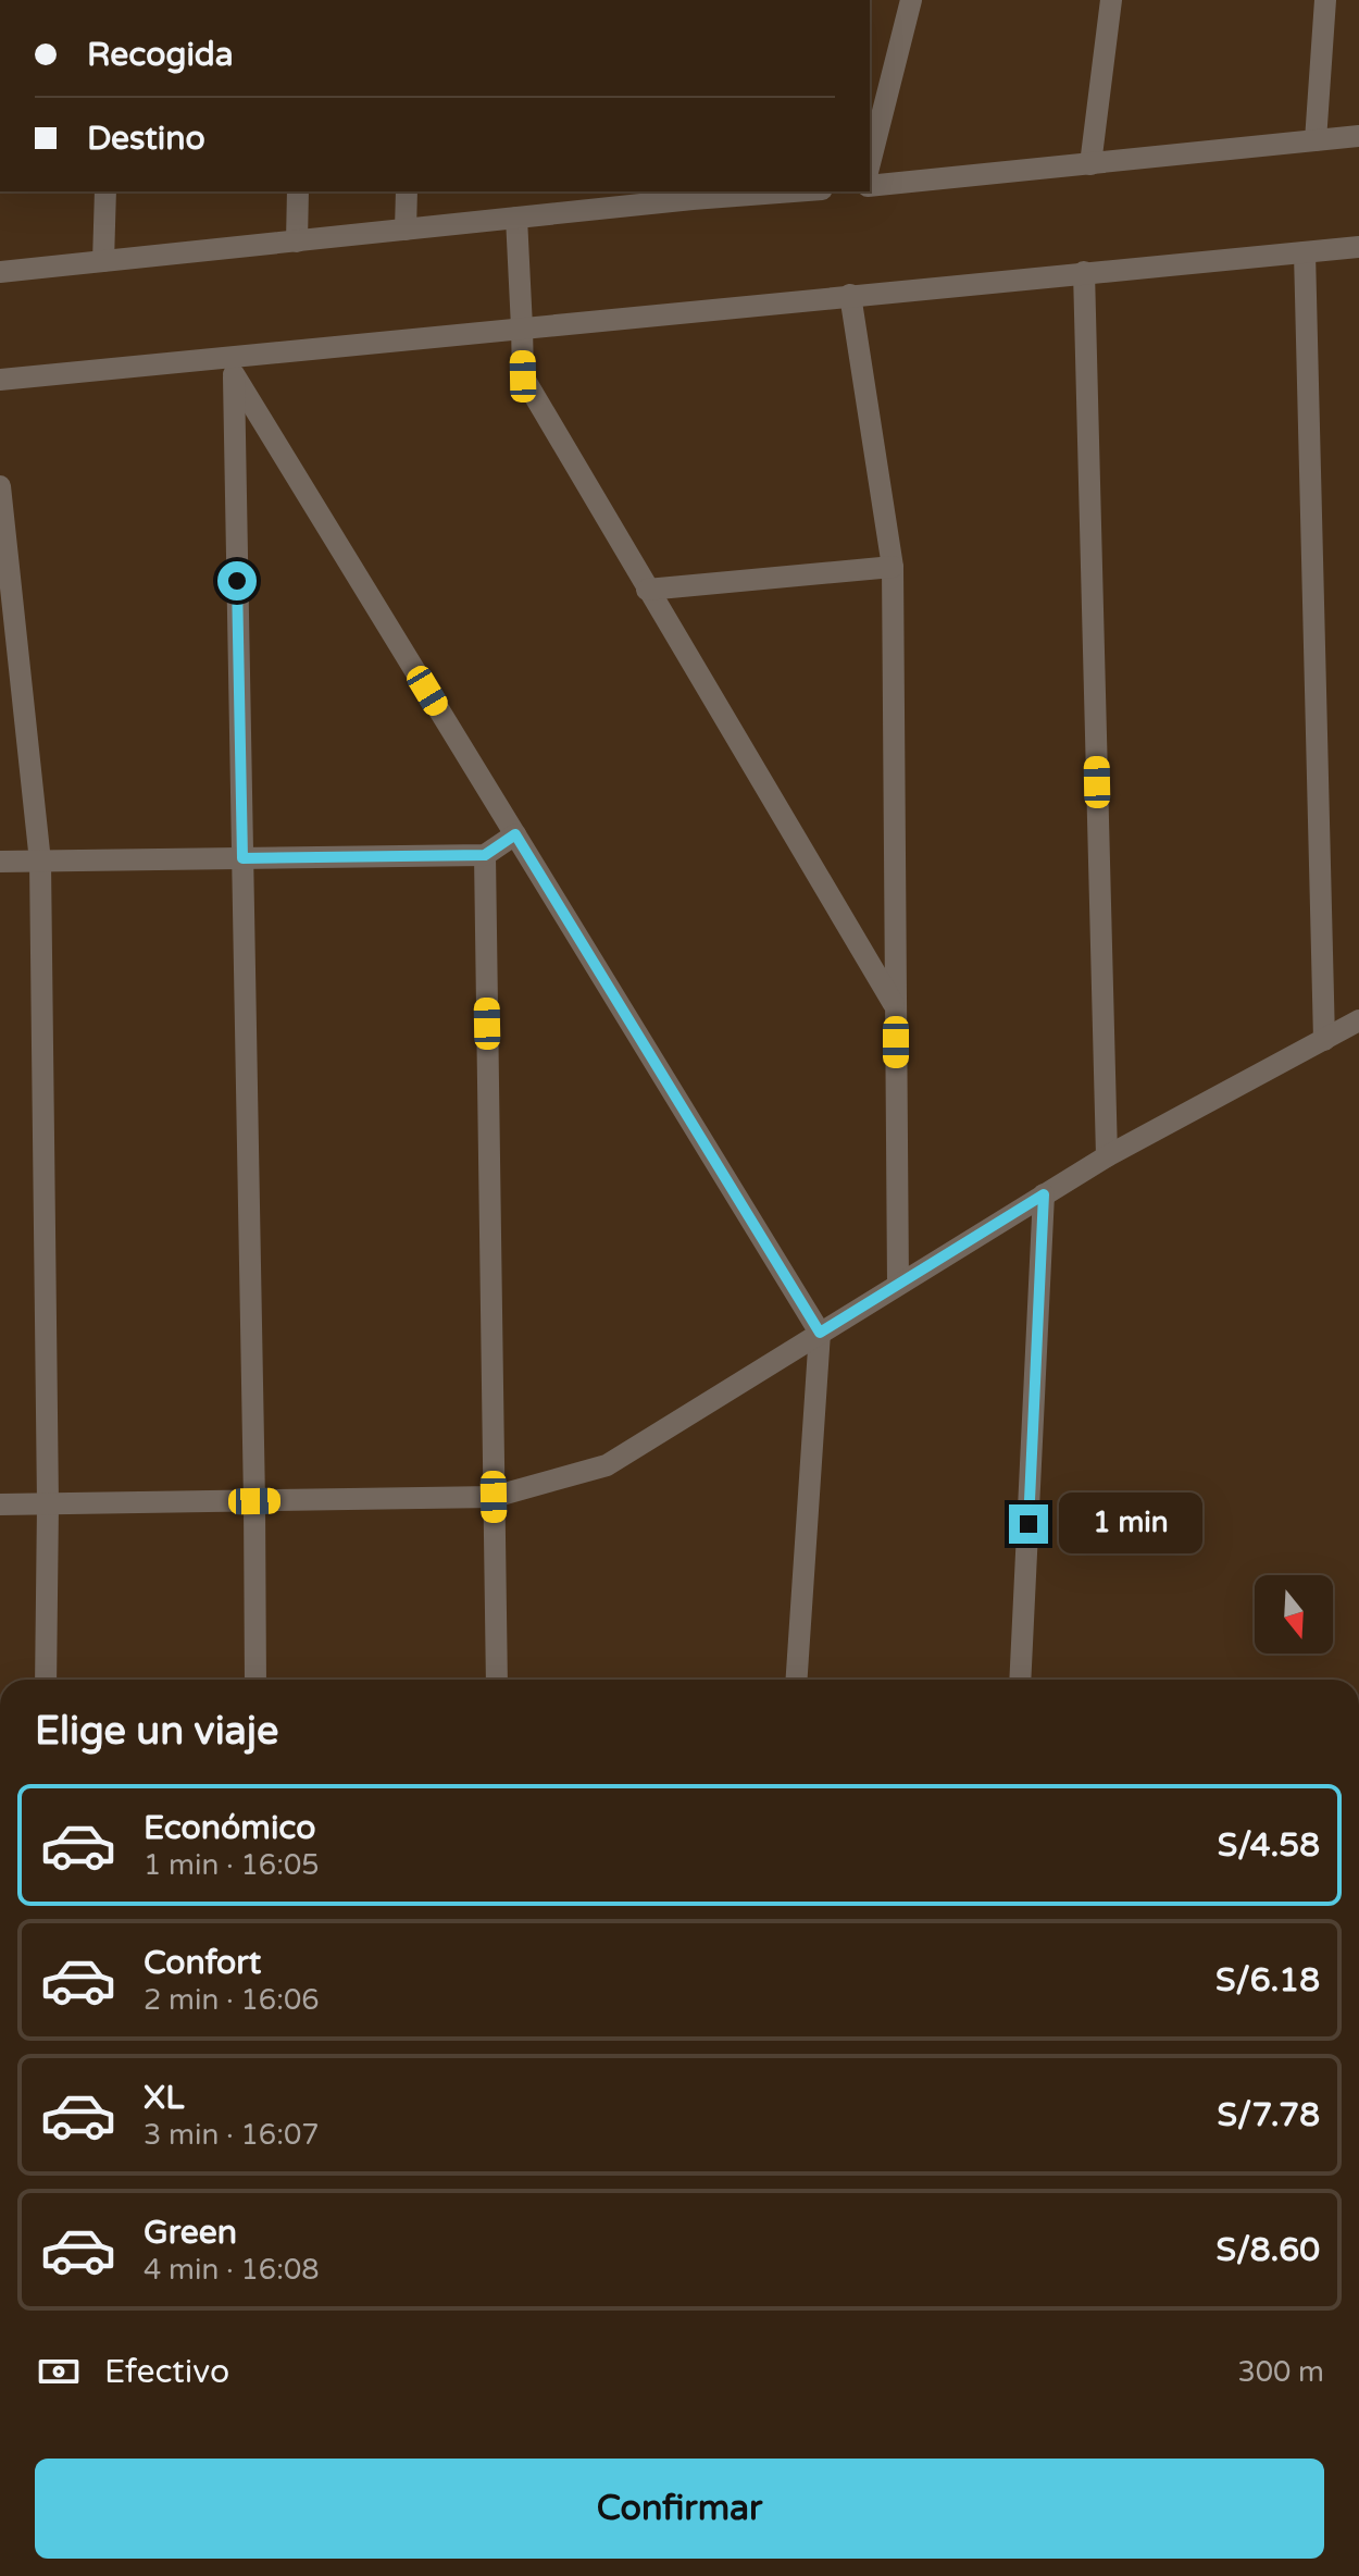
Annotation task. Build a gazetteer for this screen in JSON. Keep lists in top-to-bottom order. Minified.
{"north":"bottom","page":{"banner":["Recogida","Destino"],"bubble":"1 min","heading":"Elige un viaje","list":[{"name":"Económico","note":"1 min · 16:05","value":"S/4.58"},{"name":"Confort","note":"2 min · 16:06","value":"S/6.18"},{"name":"XL","note":"3 min · 16:07","value":"S/7.78"},{"name":"Green","note":"4 min · 16:08","value":"S/8.60"}],"pay":["Efectivo","300 m"],"buttons":"Confirmar"}}
